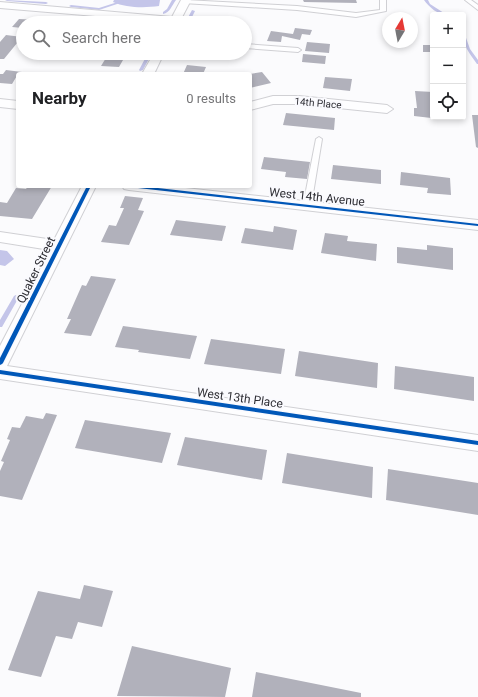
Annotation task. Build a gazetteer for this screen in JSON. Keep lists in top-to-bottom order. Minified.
{"streets":{"street":["14th Place","West 14th Avenue","Quaker Street","West 13th Place"]},"north":"top","page":{"map_buttons":["+","−"],"search":"Search here","heading":["Nearby","0 results"]}}
